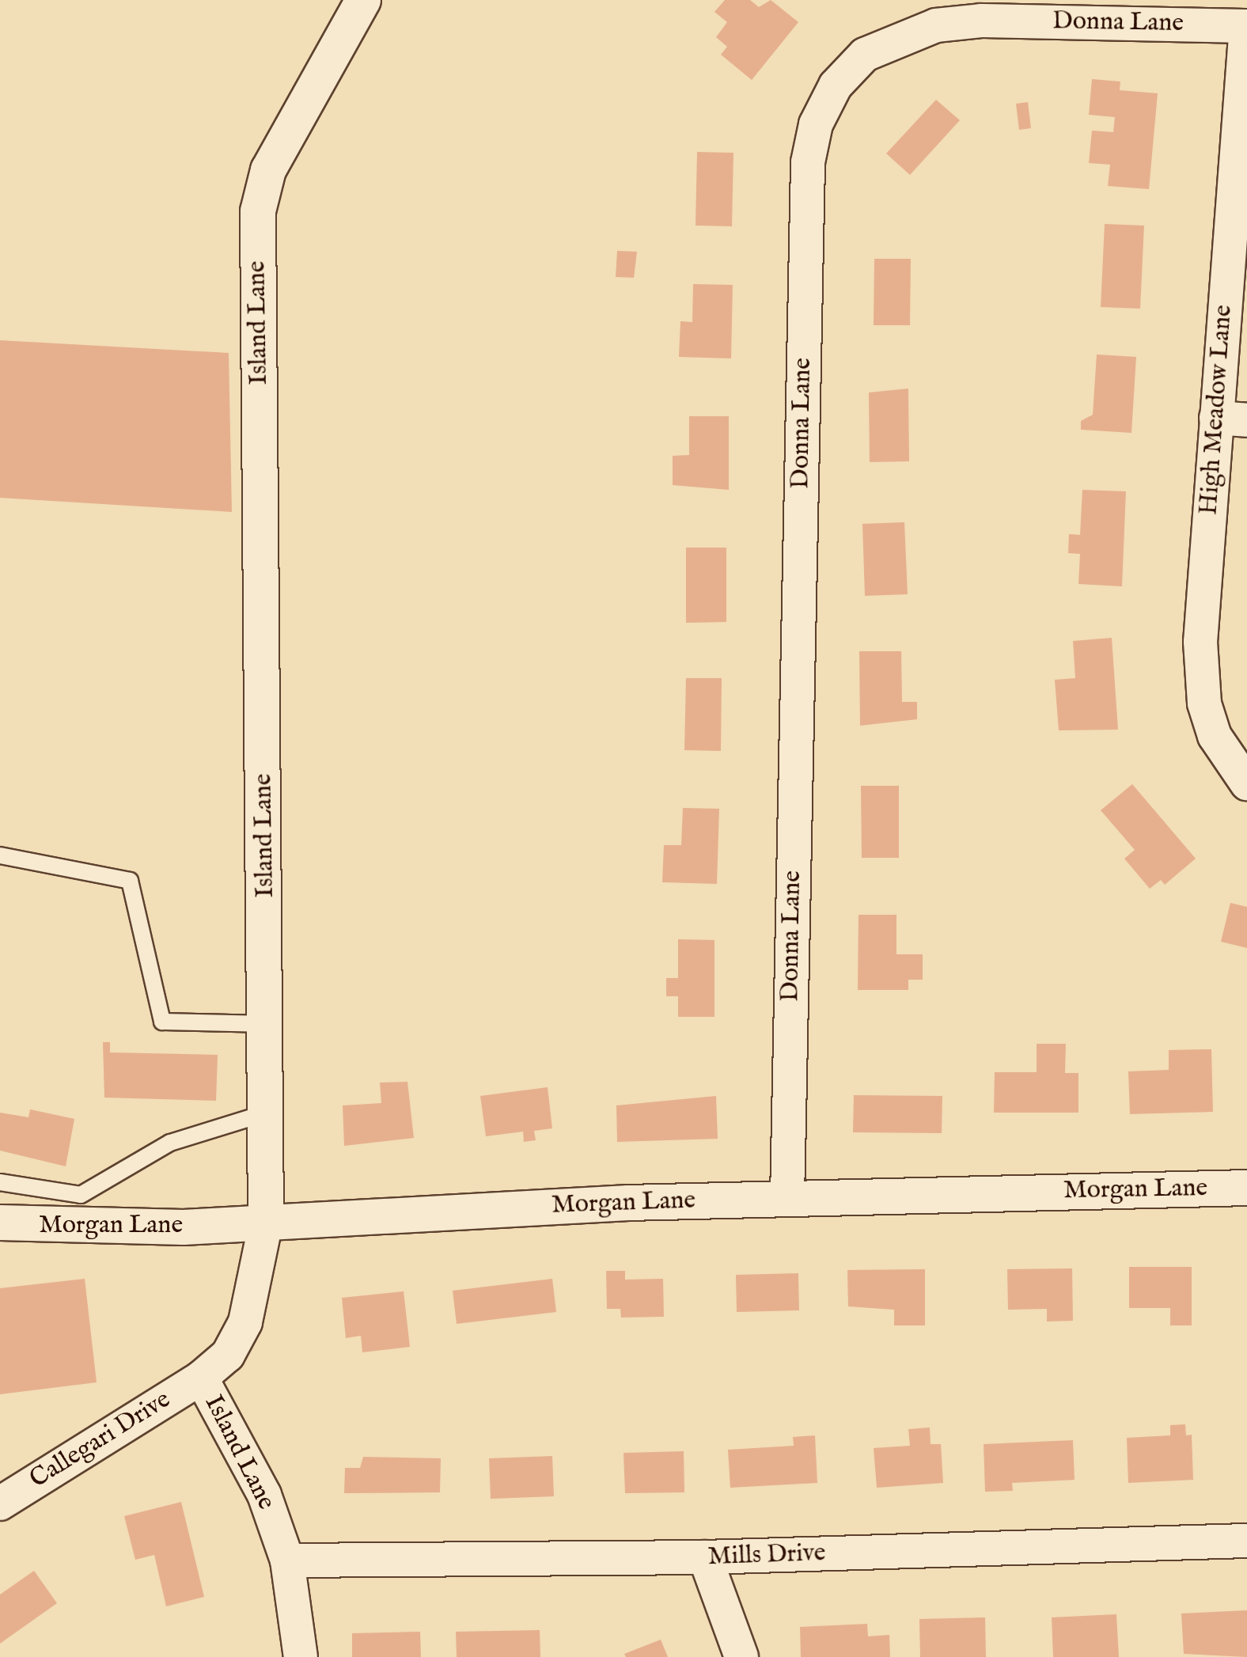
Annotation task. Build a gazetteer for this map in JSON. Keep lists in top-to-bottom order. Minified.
{"streets":{"street":["Donna Lane","Island Lane","High Meadow Lane","Morgan Lane","Callegari Drive","Mills Drive"]},"crossings":[["Donna Lane","High Meadow Lane"],["Donna Lane","Morgan Lane"],["Island Lane","Morgan Lane"],["Island Lane","Callegari Drive"],["Island Lane","Mills Drive"]]}
